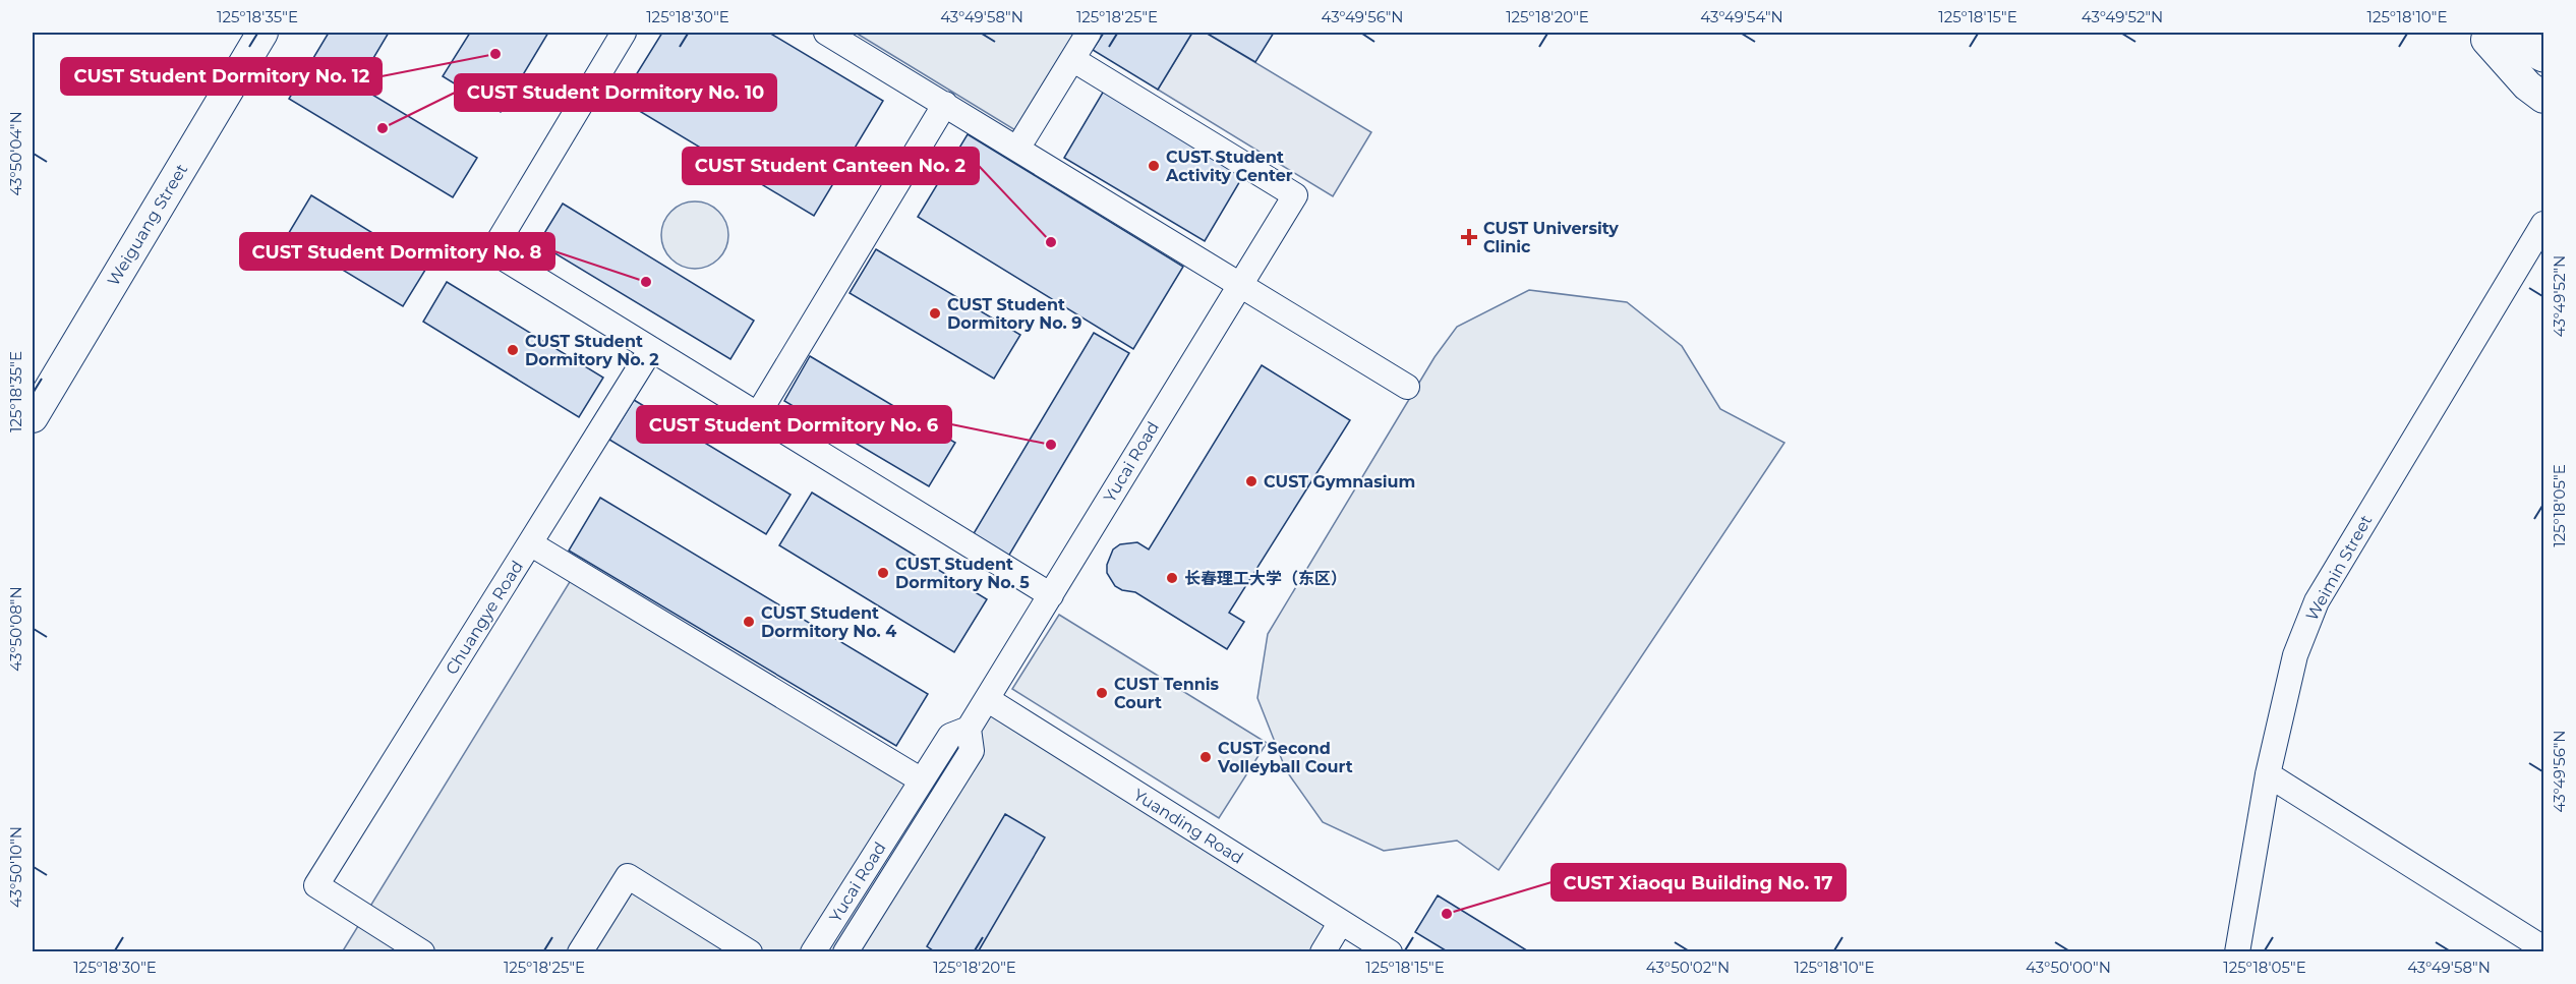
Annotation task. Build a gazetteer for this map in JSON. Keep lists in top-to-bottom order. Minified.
{"streets":{"main road":["Weiguang Street"],"street":["Yucai Road","Weimin Street","Chuangye Road","Yuanding Road"]},"crossings":[["Yucai Road","Yuanding Road"]],"places":{"other":["CUST Student Dormitory No. 12","CUST Student Dormitory No. 10","CUST Student Activity Center","CUST Student Canteen No. 2","CUST Student Dormitory No. 8","CUST Student Dormitory No. 9","CUST Student Dormitory No. 2","CUST Student Dormitory No. 6","CUST Gymnasium","CUST Student Dormitory No. 5","长春理工大学（东区）","CUST Student Dormitory No. 4","CUST Tennis Court","CUST Second Volleyball Court","CUST Xiaoqu Building No. 17"],"health":["CUST University Clinic"]},"coordinates":["125°18'35\"E","125°18'30\"E","43°49'58\"N","125°18'25\"E","43°49'56\"N","125°18'20\"E","43°49'54\"N","125°18'15\"E","43°49'52\"N","125°18'10\"E","43°50'04\"N","125°18'05\"E","43°50'08\"N","43°50'10\"N","43°50'02\"N","43°50'00\"N"]}
